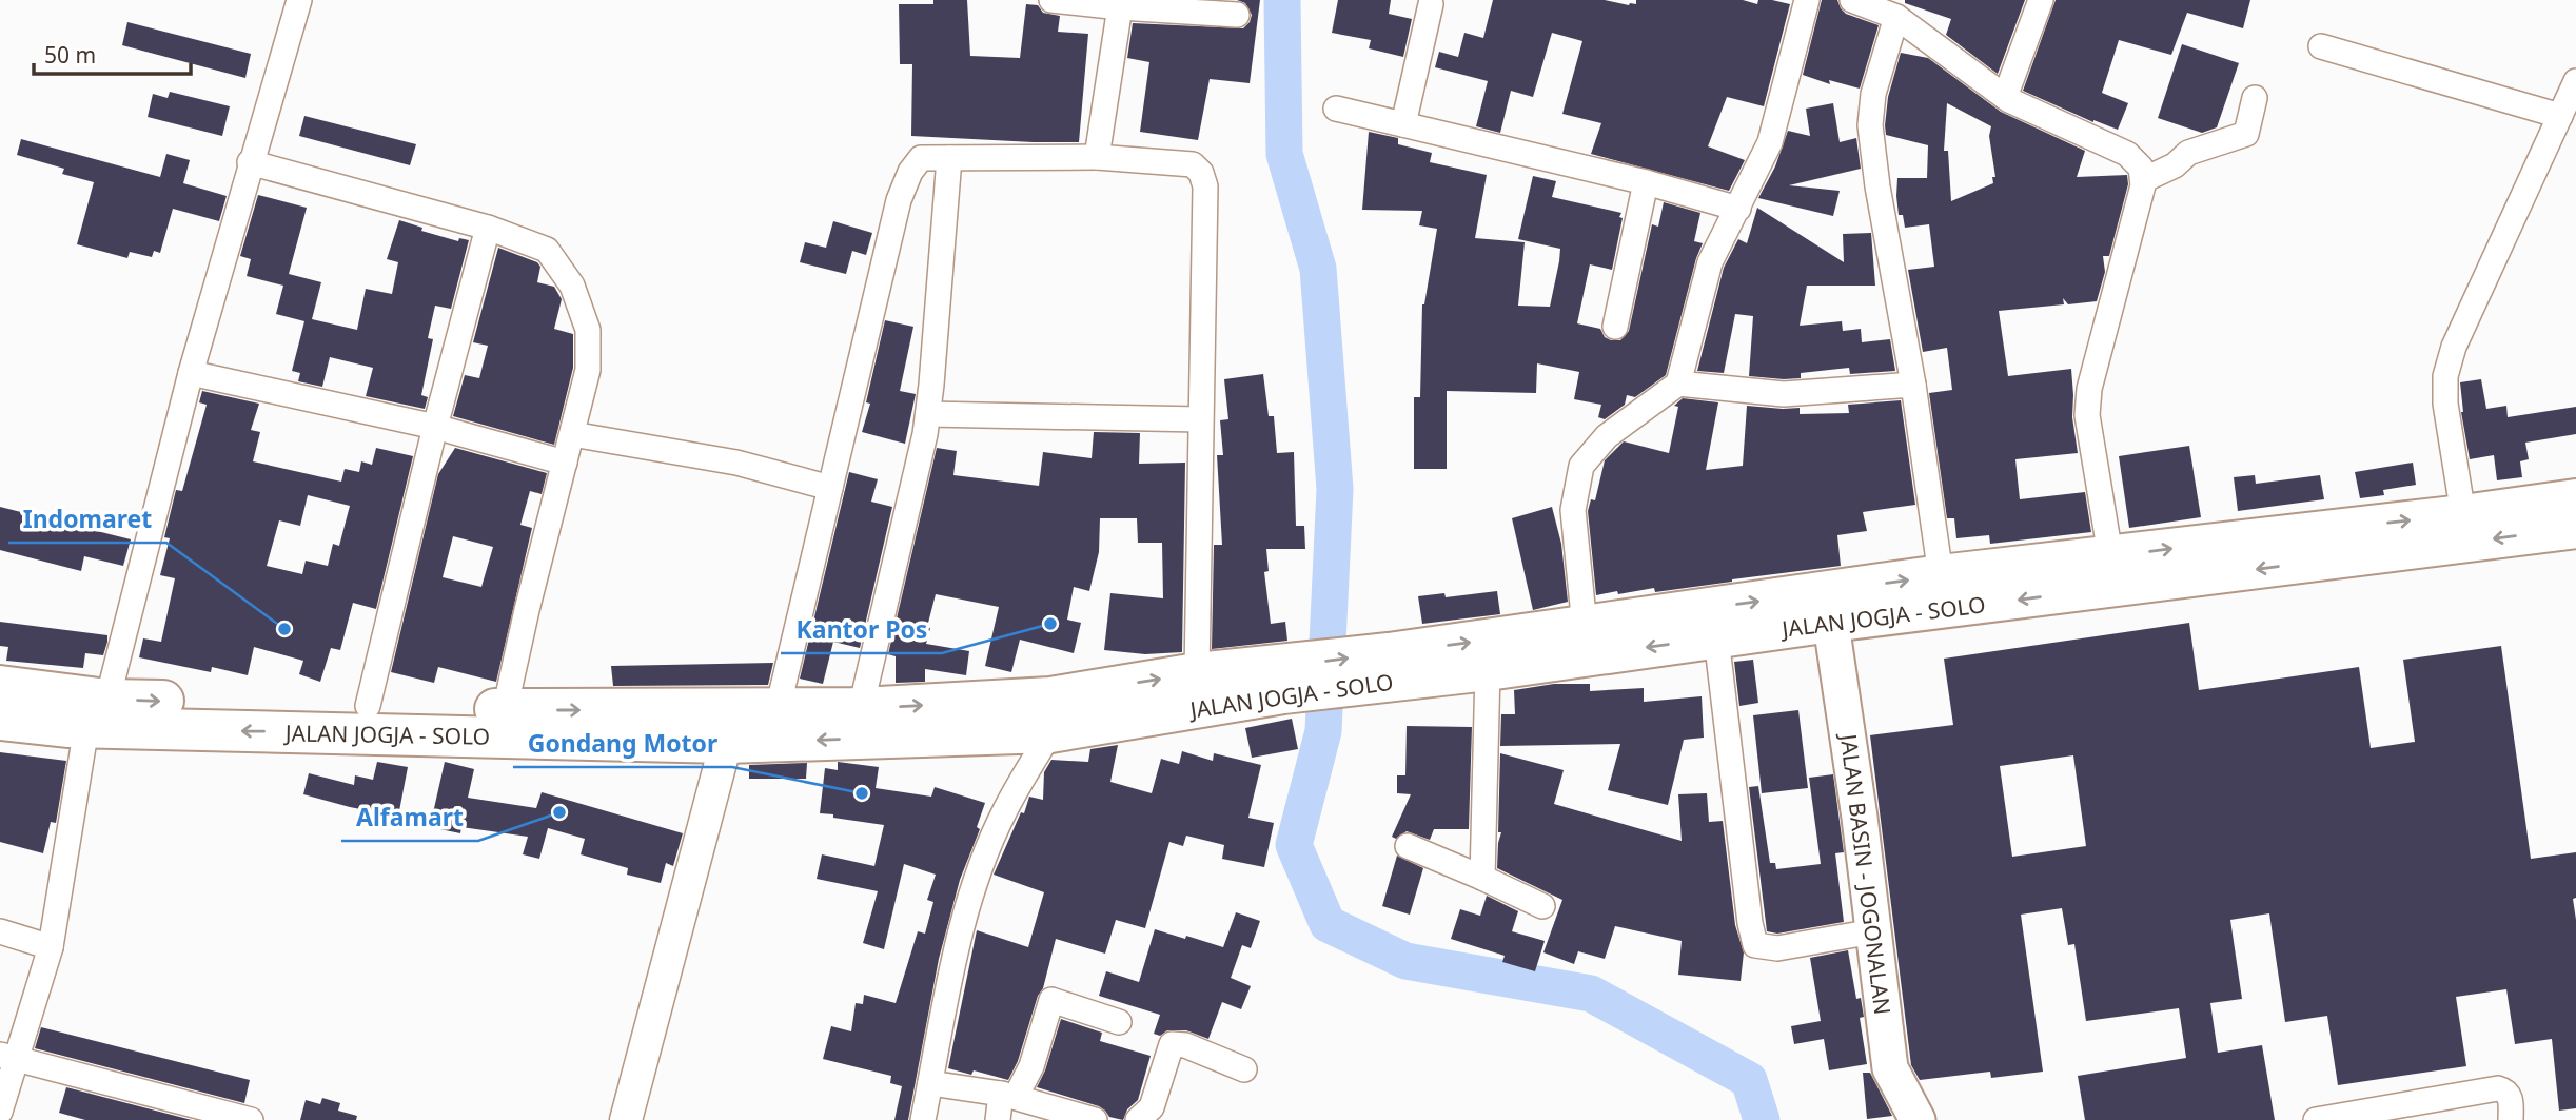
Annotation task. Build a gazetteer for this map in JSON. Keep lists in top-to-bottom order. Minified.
{"streets":{"highway":["JALAN JOGJA - SOLO"],"main road":["JALAN BASIN - JOGONALAN"]},"crossings":[["JALAN JOGJA - SOLO","JALAN BASIN - JOGONALAN"]],"places":["Kantor Pos","Indomaret","Gondang Motor","Alfamart"],"scale_bar":"50 m"}
